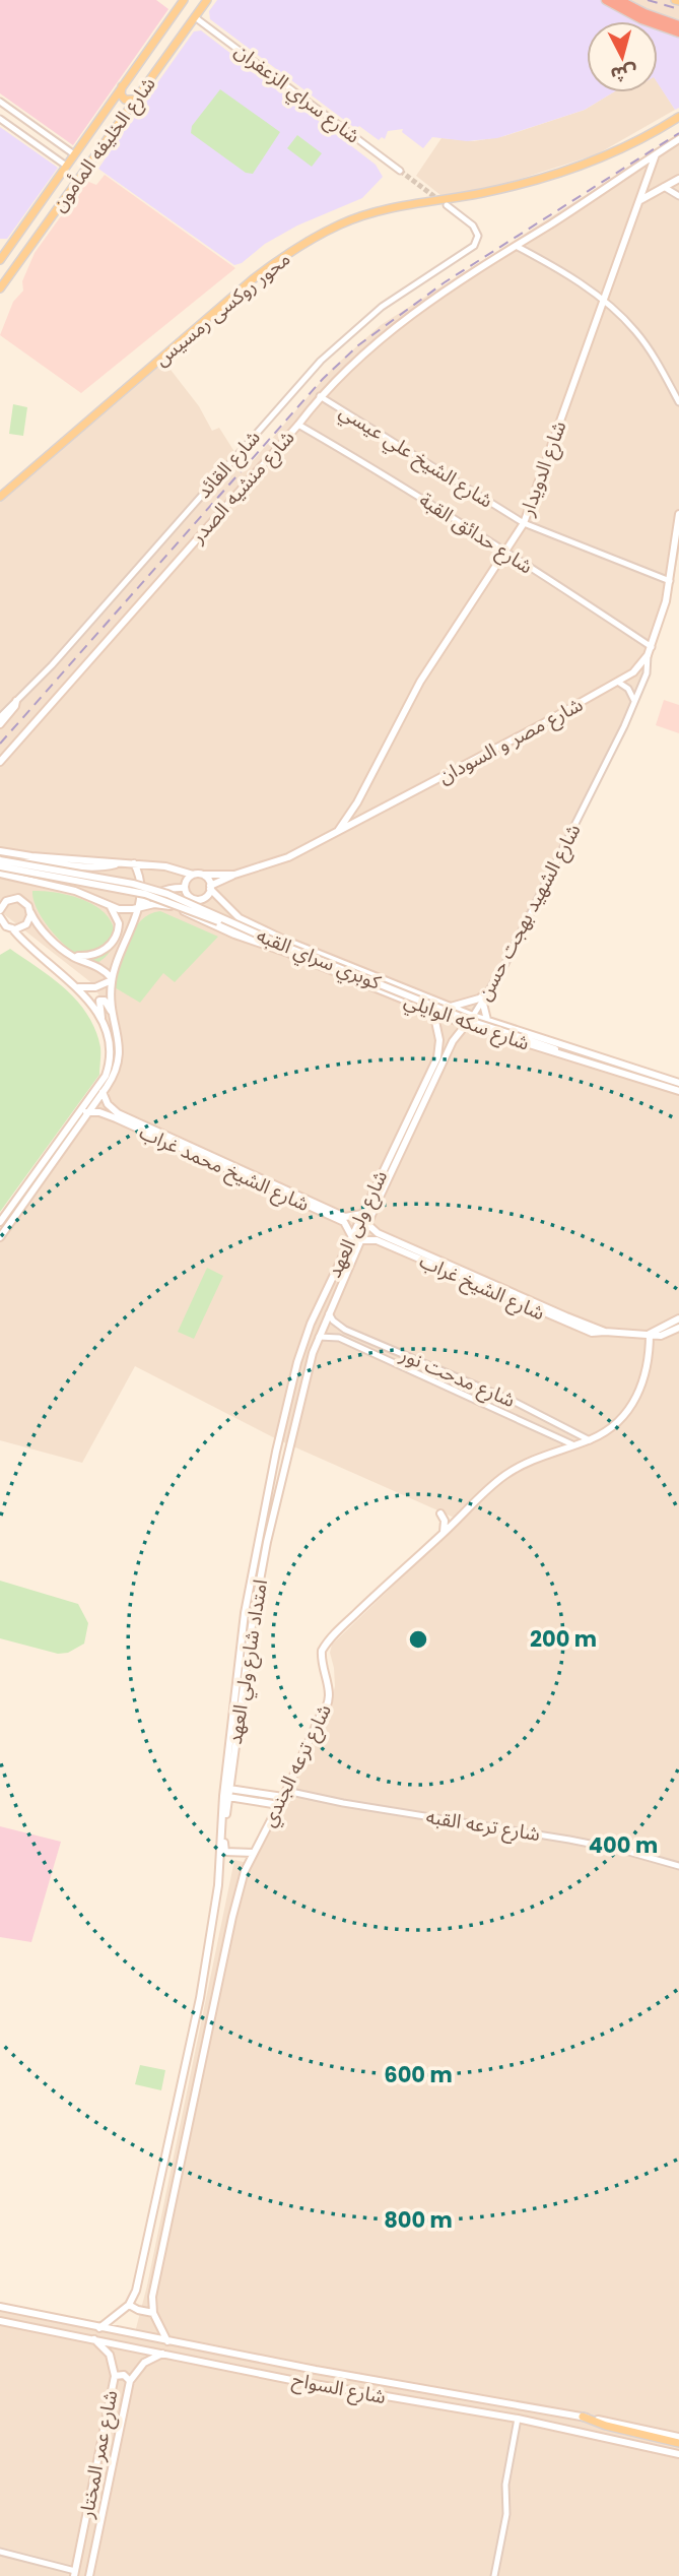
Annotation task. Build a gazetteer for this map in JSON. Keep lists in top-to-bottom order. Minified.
{"streets":{"main road":["شارع الخليفه المأمون","محور روكسى رمسيس","شارع الدويدار","شارع منشيه الصدر","شارع مصر و السودان","كوبري سراي القبه","شارع سكه الوايلي","شارع الشيخ محمد غراب","شارع ولى العهد","شارع الشيخ غراب","امتداد شارع ولي العهد","شارع ترعه الجندي","شارع ترعه القبه","شارع السواح","شارع عمر المختار"],"street":["شارع سراي الزعفران","شارع الشيخ علي عيسي","شارع القائد","شارع حدائق القبة","شارع الشهيد بهجت حسن","شارع مدحت نور"]},"crossings":[["شارع سراي الزعفران","شارع الخليفه المأمون"],["شارع الشيخ علي عيسي","شارع الدويدار"],["شارع الشيخ علي عيسي","شارع منشيه الصدر"],["شارع الشيخ علي عيسي","شارع مصر و السودان"],["شارع الدويدار","شارع منشيه الصدر"],["شارع الدويدار","شارع حدائق القبة"],["شارع الدويدار","شارع مصر و السودان"],["شارع منشيه الصدر","شارع حدائق القبة"],["شارع حدائق القبة","شارع مصر و السودان"],["شارع مصر و السودان","شارع سكه الوايلي"],["شارع الشهيد بهجت حسن","شارع سكه الوايلي"],["شارع الشهيد بهجت حسن","شارع ولى العهد"],["كوبري سراي القبه","شارع سكه الوايلي"],["شارع سكه الوايلي","شارع ولى العهد"],["شارع الشيخ محمد غراب","شارع ولى العهد"],["شارع ولى العهد","شارع الشيخ غراب"],["شارع ولى العهد","شارع مدحت نور"],["شارع ولى العهد","امتداد شارع ولي العهد"],["شارع الشيخ غراب","شارع ترعه الجندي"],["شارع مدحت نور","شارع ترعه الجندي"],["امتداد شارع ولي العهد","شارع ترعه القبه"],["شارع ترعه الجندي","شارع ترعه القبه"],["شارع السواح","شارع عمر المختار"]],"north":"bottom","rings":["200 m","400 m","600 m","800 m"]}
